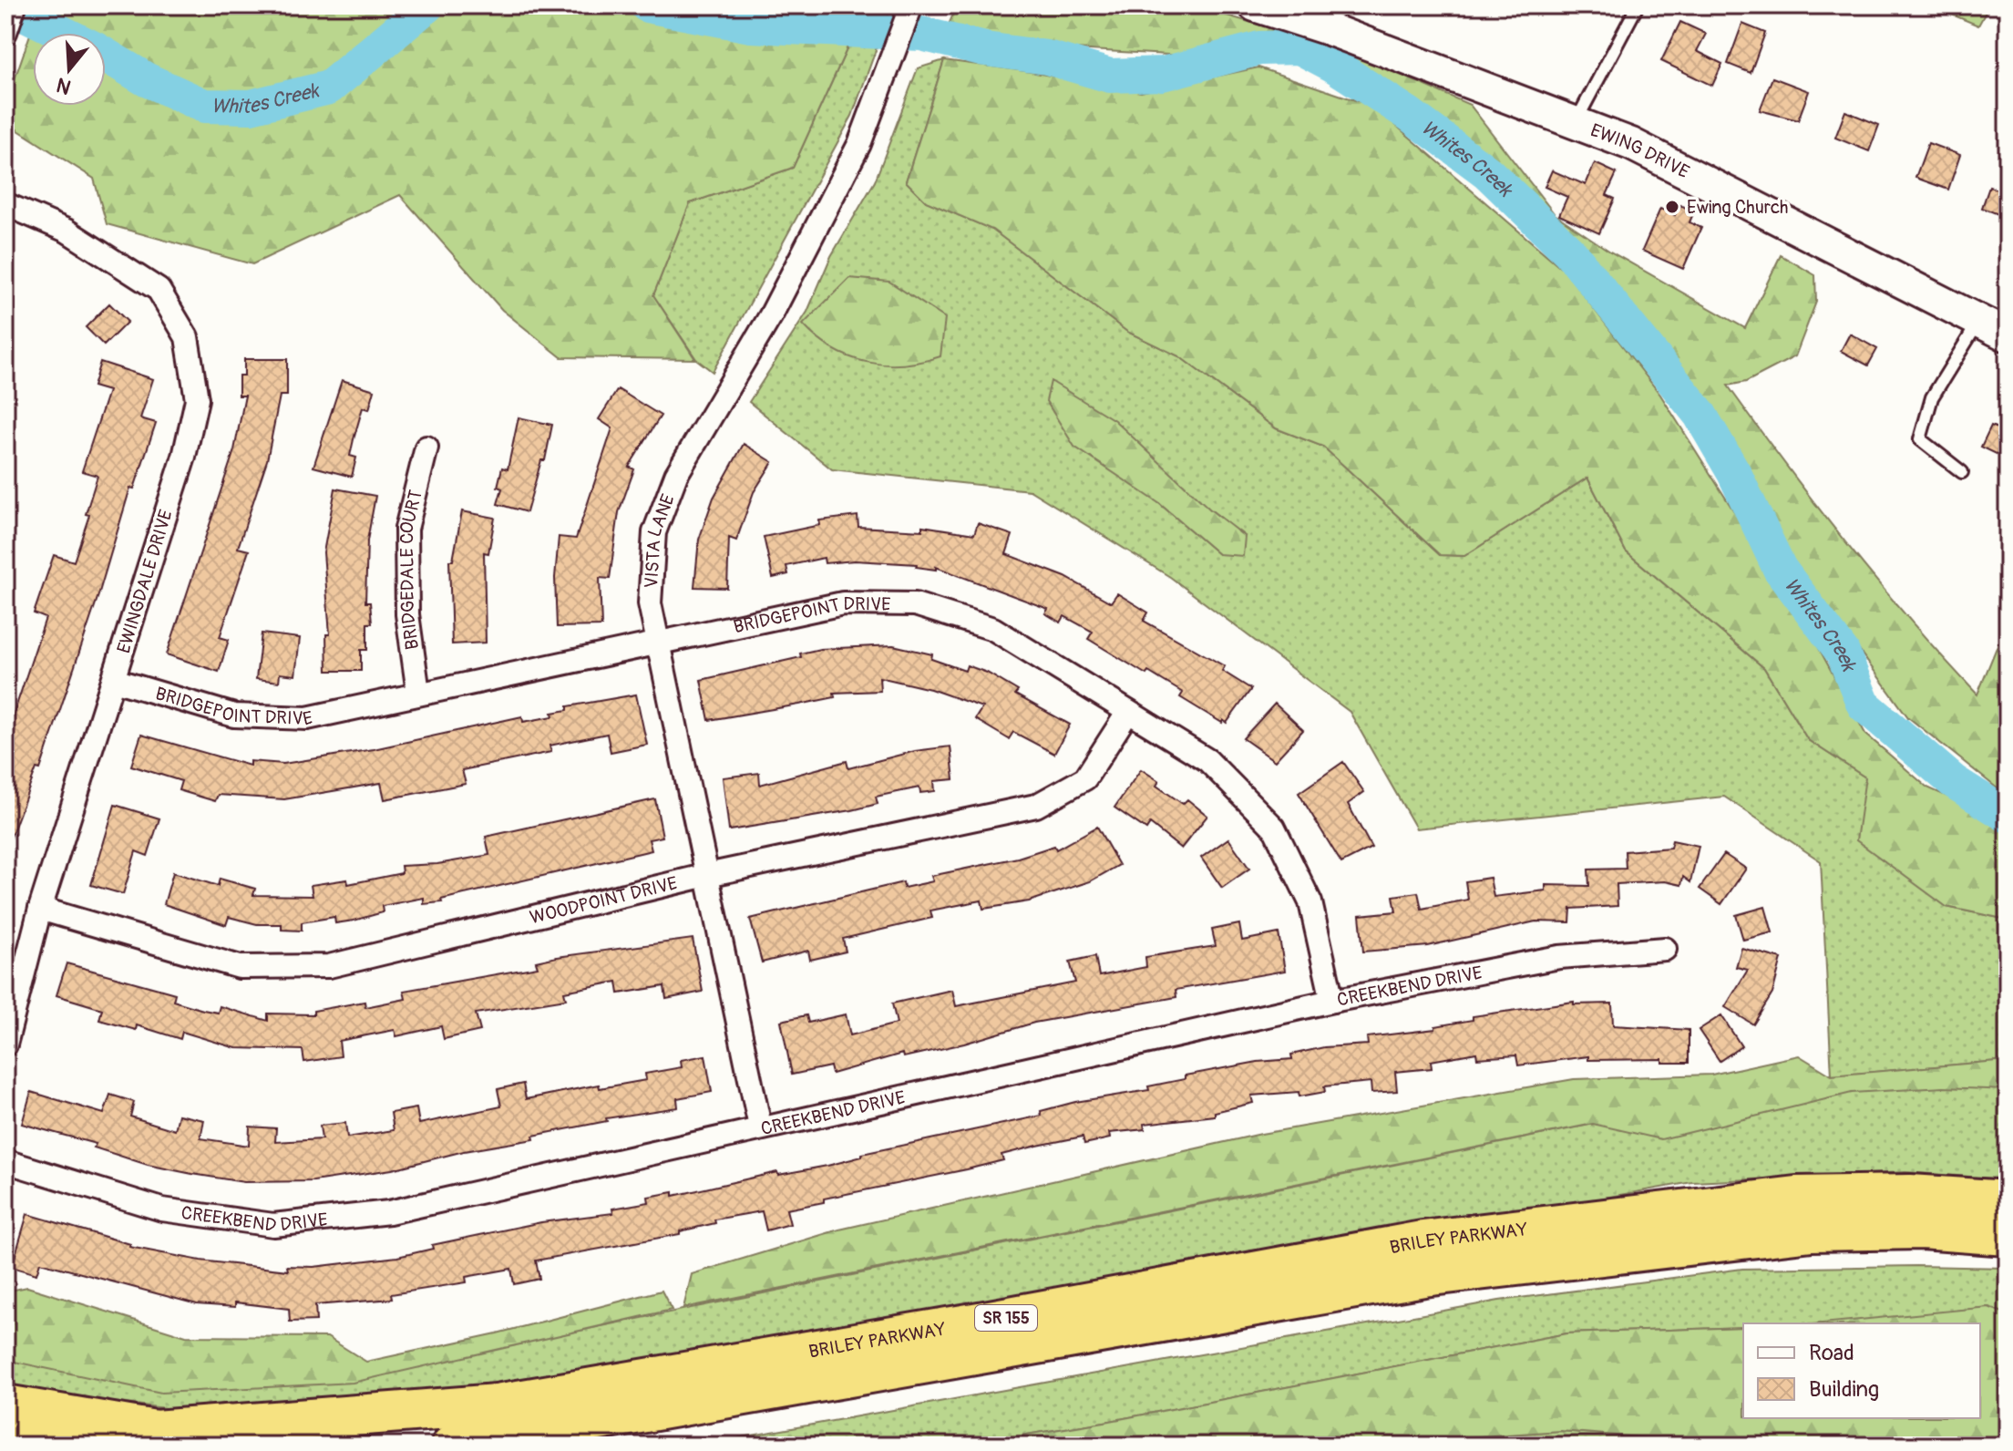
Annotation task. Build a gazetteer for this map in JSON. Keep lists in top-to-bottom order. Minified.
{"streets":{"highway":["BRILEY PARKWAY","SR 155"],"street":["EWING DRIVE","VISTA LANE","BRIDGEDALE COURT","EWINGDALE DRIVE","BRIDGEPOINT DRIVE","WOODPOINT DRIVE","CREEKBEND DRIVE"]},"crossings":[["VISTA LANE","BRIDGEPOINT DRIVE"],["VISTA LANE","WOODPOINT DRIVE"],["VISTA LANE","CREEKBEND DRIVE"],["BRIDGEDALE COURT","BRIDGEPOINT DRIVE"],["EWINGDALE DRIVE","BRIDGEPOINT DRIVE"],["EWINGDALE DRIVE","WOODPOINT DRIVE"],["BRIDGEPOINT DRIVE","WOODPOINT DRIVE"],["BRIDGEPOINT DRIVE","CREEKBEND DRIVE"]],"water":["Whites Creek"],"places":["Ewing Church"],"legend":["Road","Building"],"north":"bottom"}
